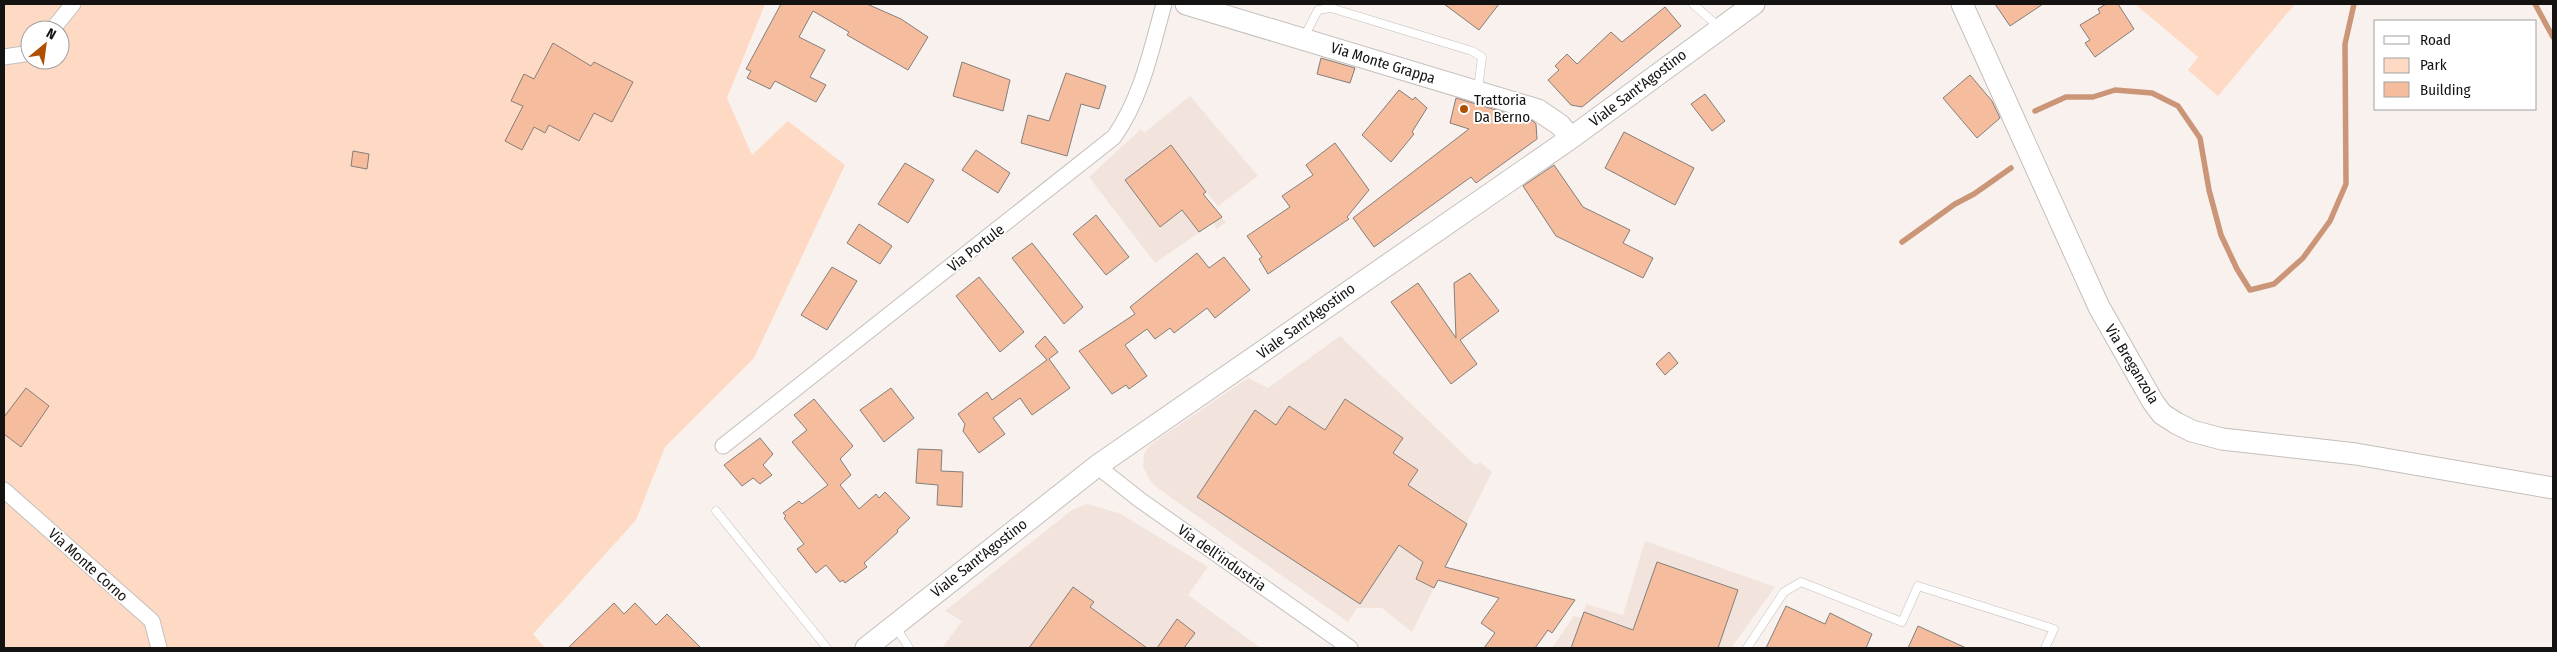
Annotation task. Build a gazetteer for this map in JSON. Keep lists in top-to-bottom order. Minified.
{"streets":{"street":["Via Monte Grappa","Viale Sant'Agostino","Via Portule","Via Breganzola","Via dell'industria","Via Monte Corno"]},"crossings":[["Via Monte Grappa","Viale Sant'Agostino"],["Viale Sant'Agostino","Via dell'industria"]],"places":["Trattoria Da Berno"],"legend":["Road","Park","Building"],"north":"top right"}
